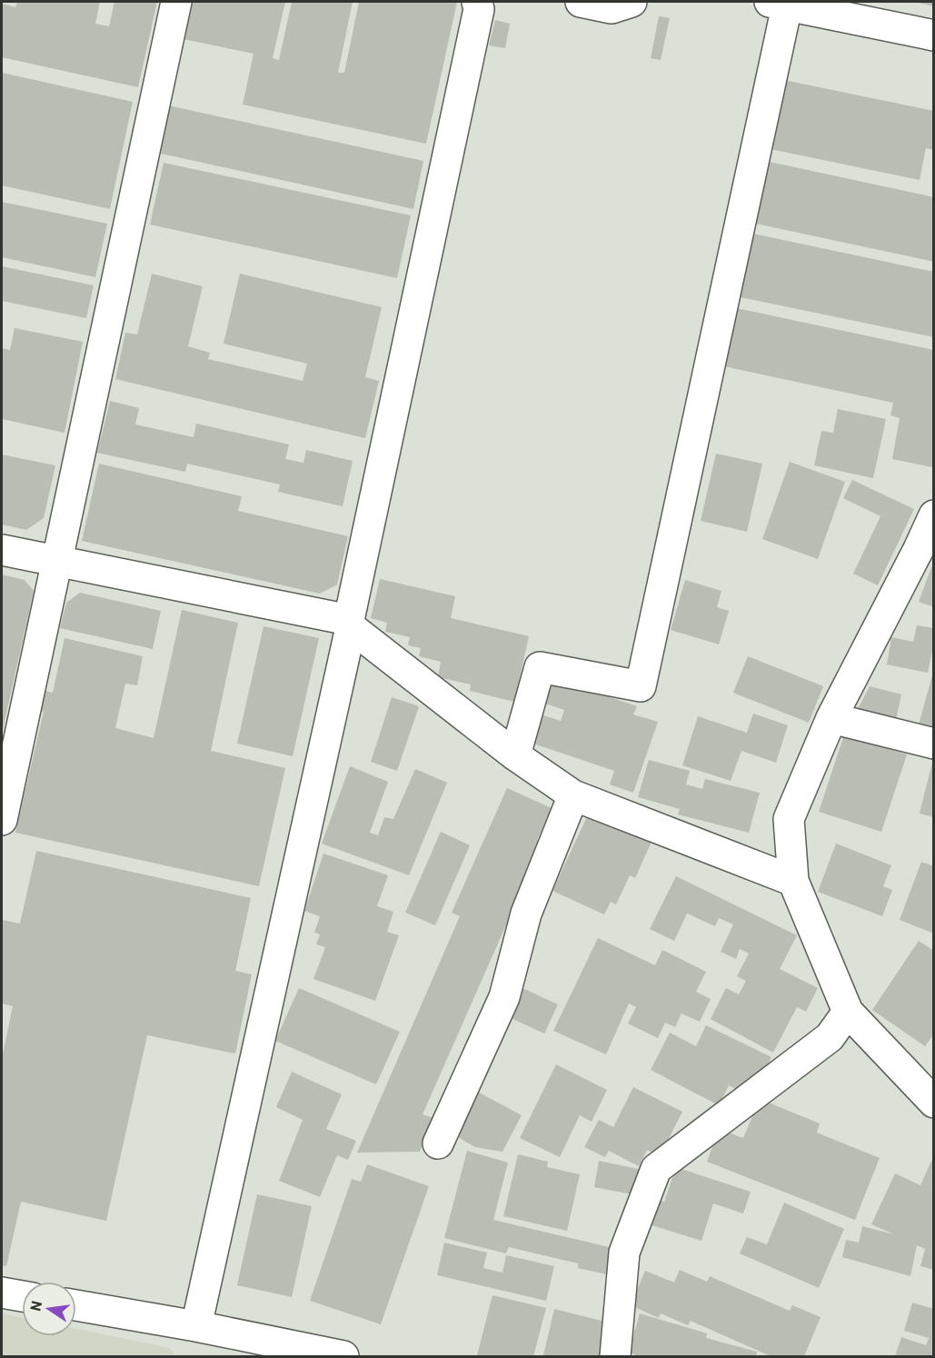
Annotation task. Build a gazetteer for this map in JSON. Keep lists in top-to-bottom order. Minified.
{"north":"left"}
